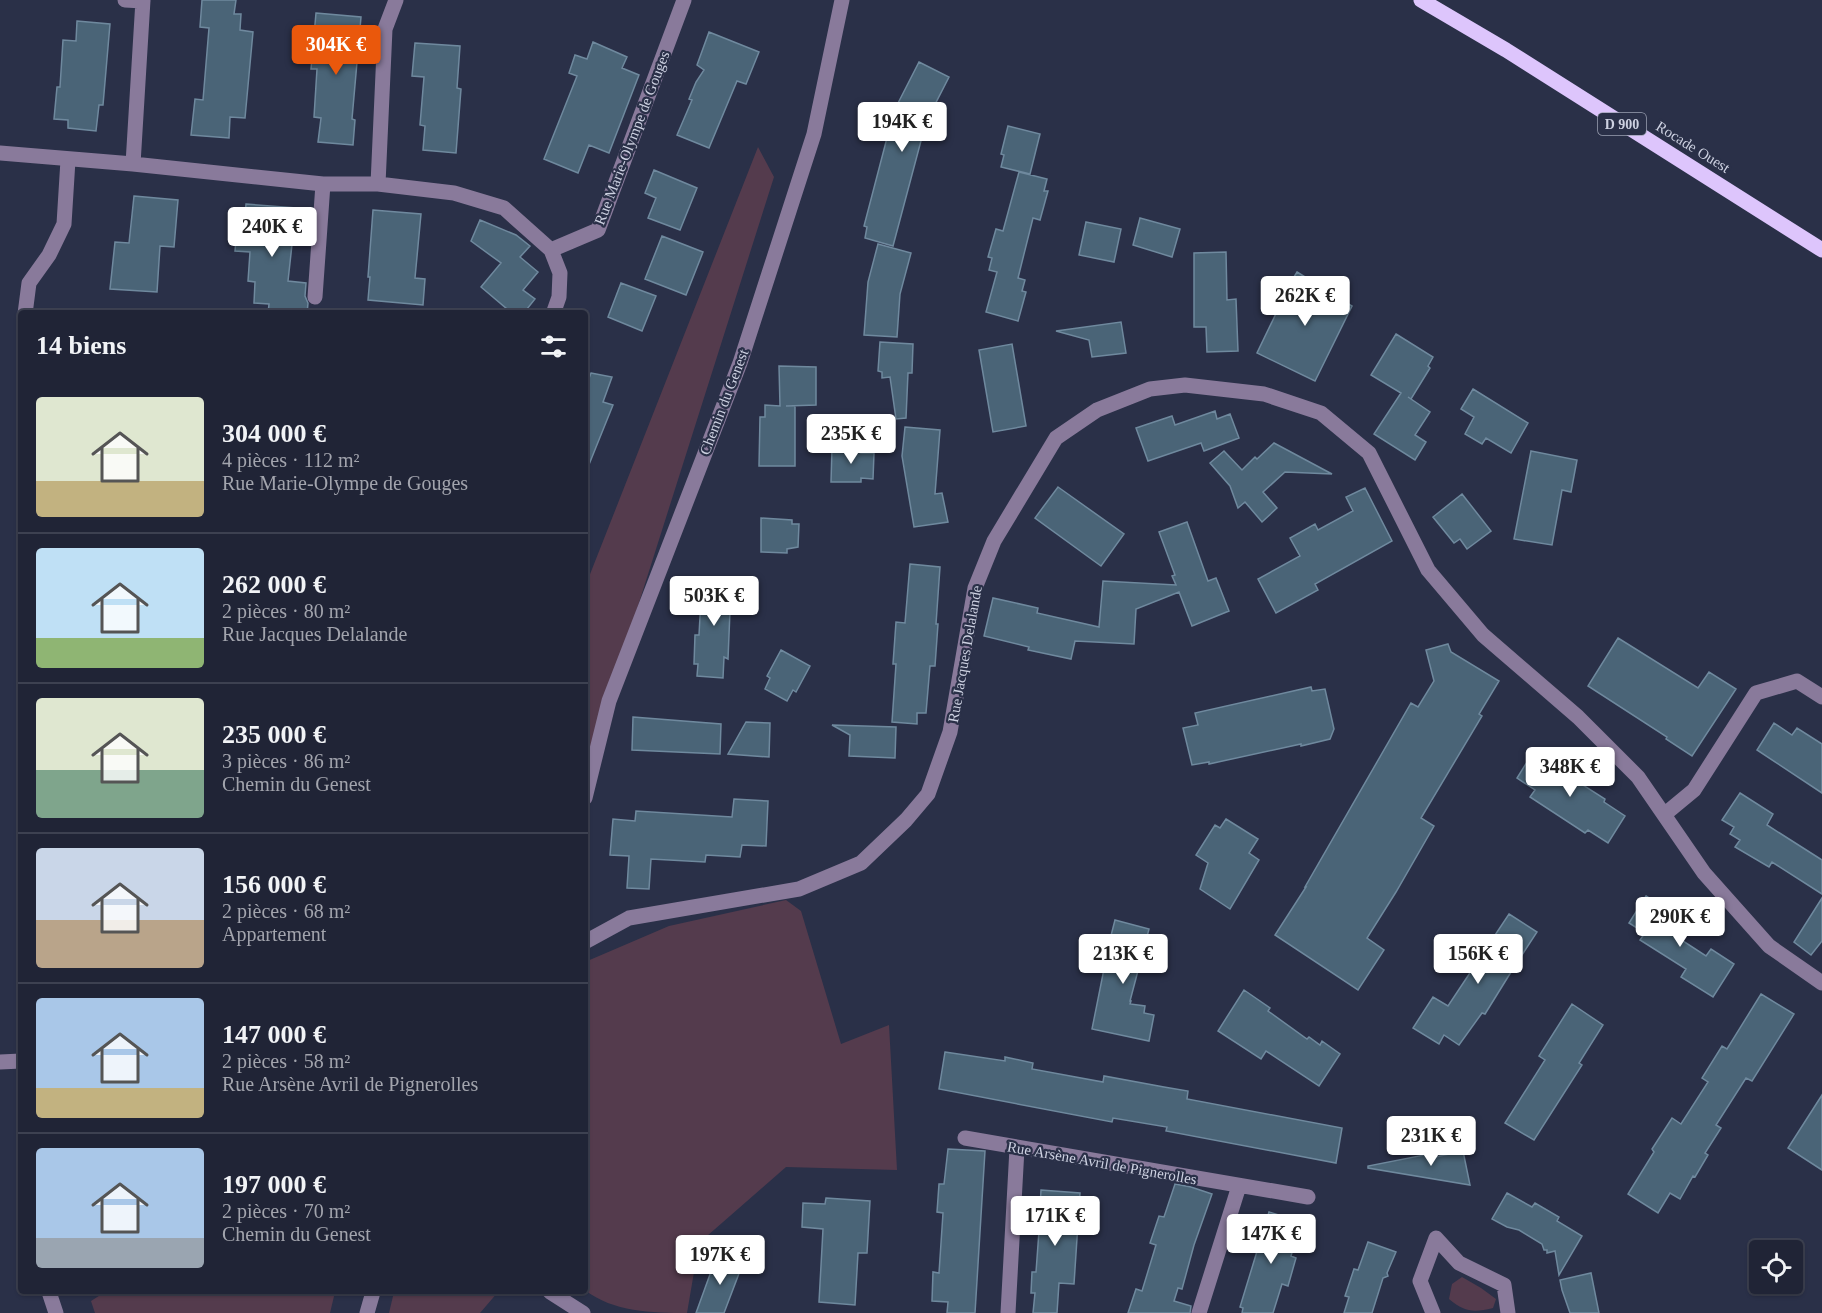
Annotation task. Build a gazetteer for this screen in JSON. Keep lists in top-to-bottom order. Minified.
{"streets":{"main road":["D 900","Rocade Ouest"],"street":["Rue Marie-Olympe de Gouges","Chemin du Genest","Rue Jacques Delalande","Rue Arsène Avril de Pignerolles"]},"page":{"price":["304K €","194K €","240K €","262K €","235K €","503K €","348K €","290K €","213K €","156K €","231K €","171K €","147K €","197K €"],"heading":"14 biens","list":[{"name":"304 000 €","note":"4 pièces · 112 m² · Rue Marie-Olympe de Gouges"},{"name":"262 000 €","note":"2 pièces · 80 m² · Rue Jacques Delalande"},{"name":"235 000 €","note":"3 pièces · 86 m² · Chemin du Genest"},{"name":"156 000 €","note":"2 pièces · 68 m² · Appartement"},{"name":"147 000 €","note":"2 pièces · 58 m² · Rue Arsène Avril de Pignerolles"},{"name":"197 000 €","note":"2 pièces · 70 m² · Chemin du Genest"}]}}
